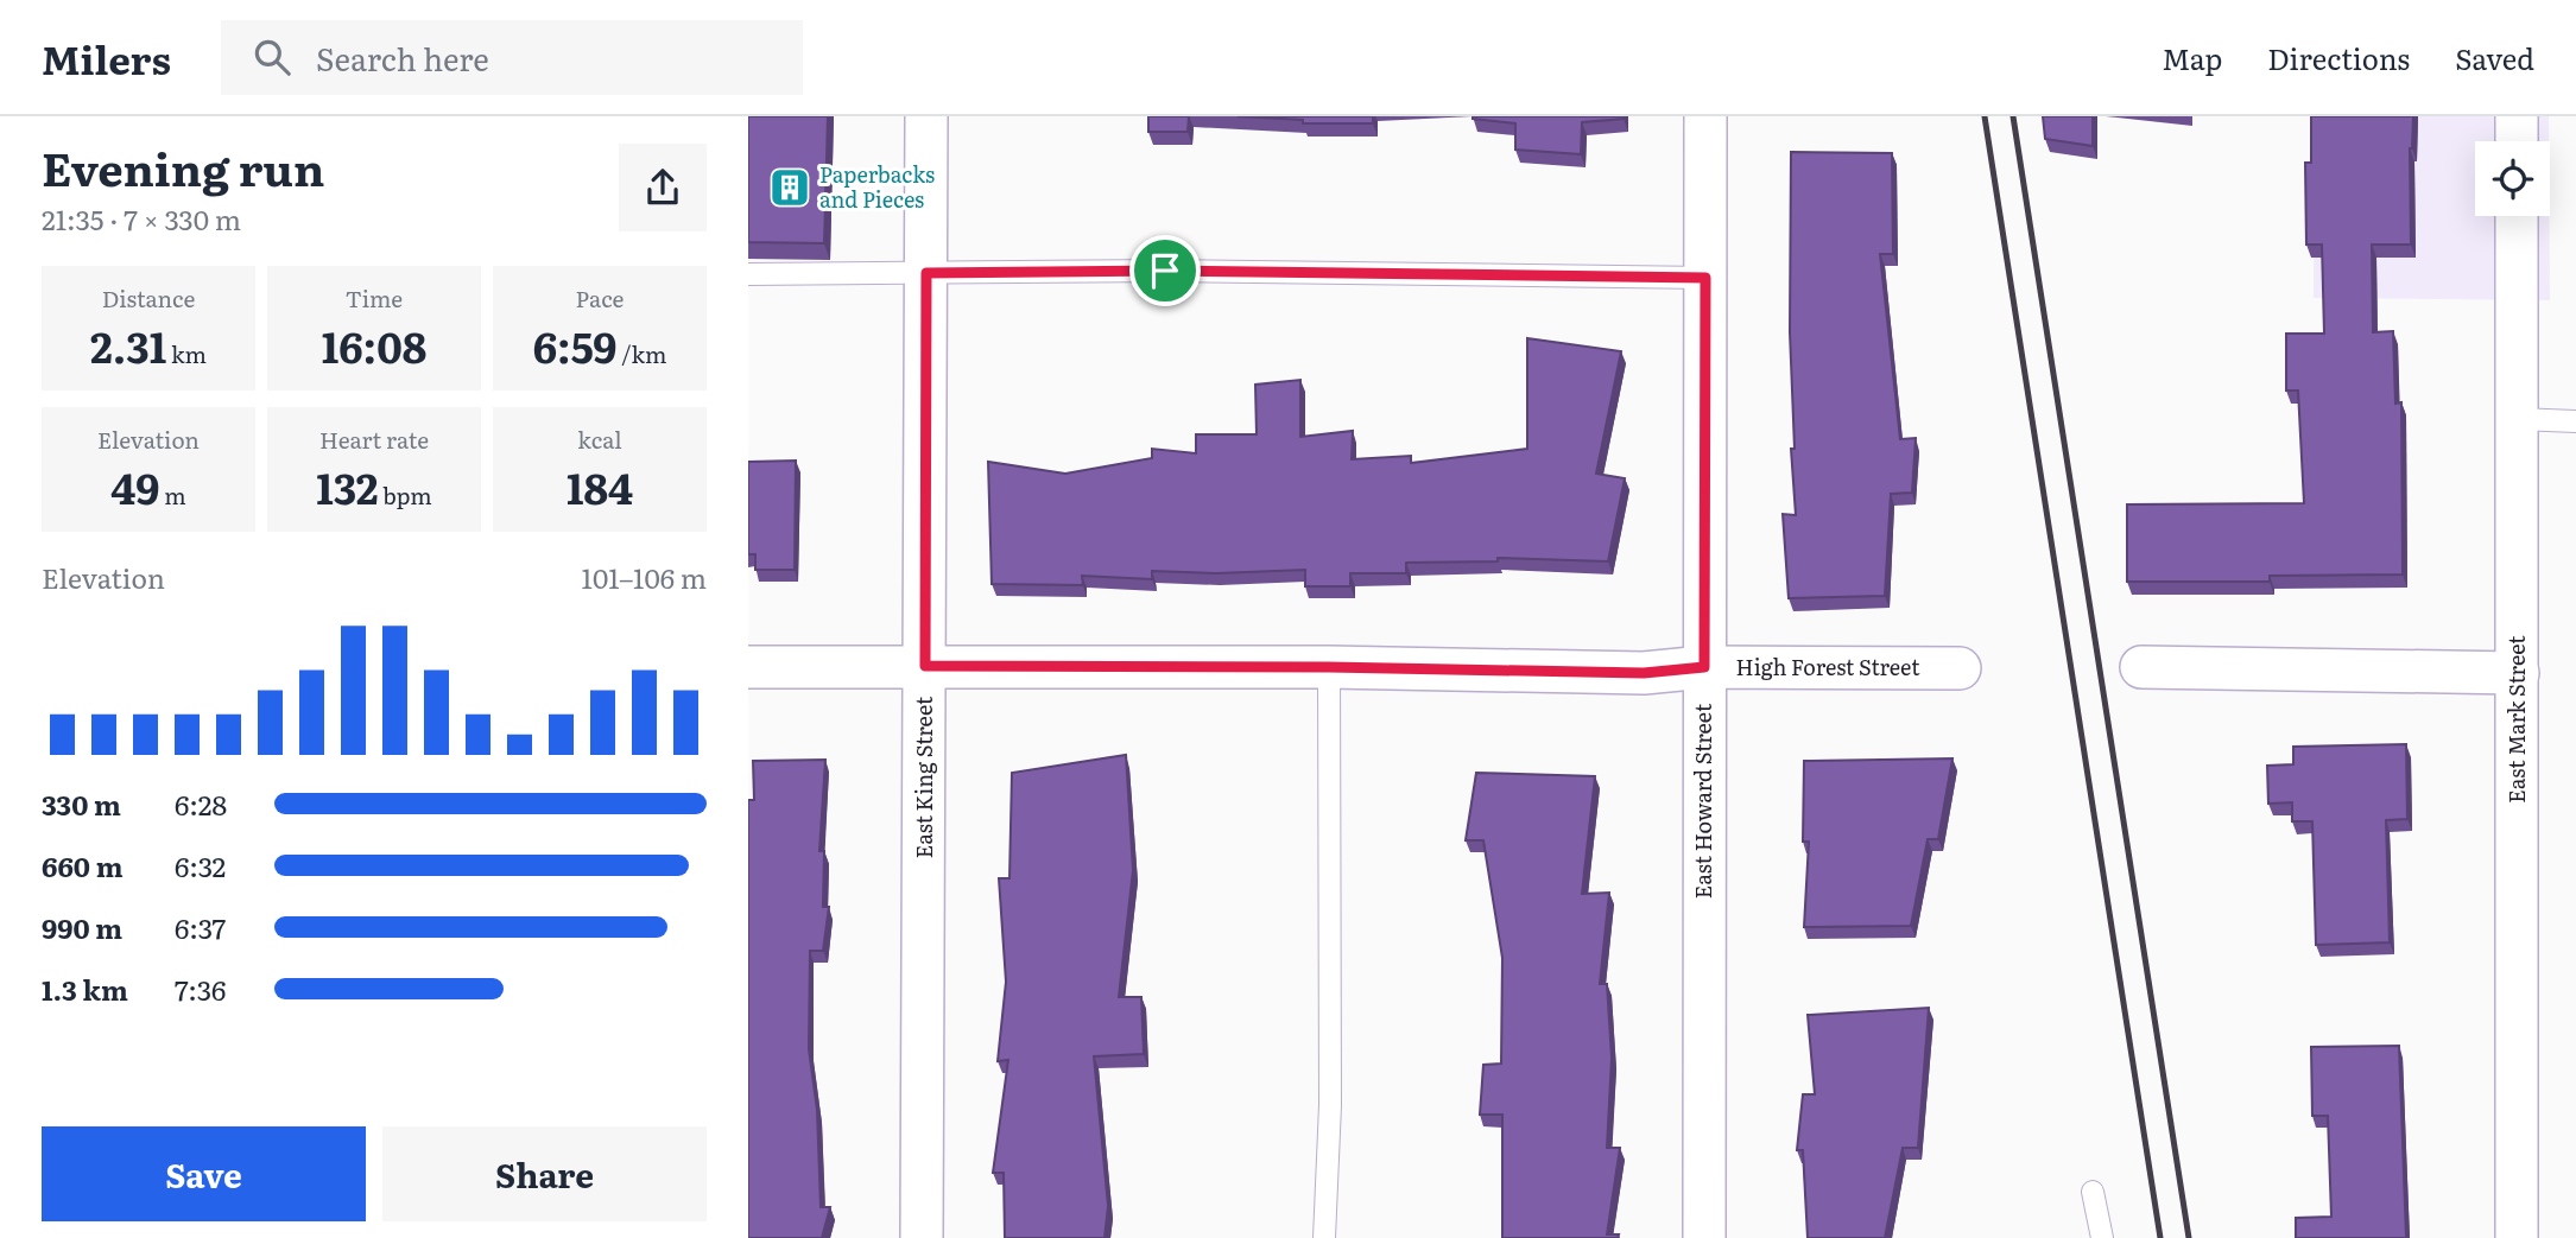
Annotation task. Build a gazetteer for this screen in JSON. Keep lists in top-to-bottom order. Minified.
{"streets":{"street":["High Forest Street","East Mark Street","East King Street","East Howard Street"]},"crossings":[["High Forest Street","East King Street"],["High Forest Street","East Howard Street"]],"places":{"building":["Paperbacks and Pieces"]},"page":{"header":"Milers","search":"Search here","nav":["Map","Directions","Saved"],"heading":["Evening run","21:35 · 7 × 330 m"],"stats":[["Distance","2.31 km"],["Time","16:08"],["Pace","6:59 /km"],["Elevation","49 m"],["Heart rate","132 bpm"],["kcal","184"]],"chart":["Elevation","101–106 m"],"list":[{"name":"330 m","note":"6:28"},{"name":"660 m","note":"6:32"},{"name":"990 m","note":"6:37"},{"name":"1.3 km","note":"7:36"}],"buttons":["Save","Share"]}}
